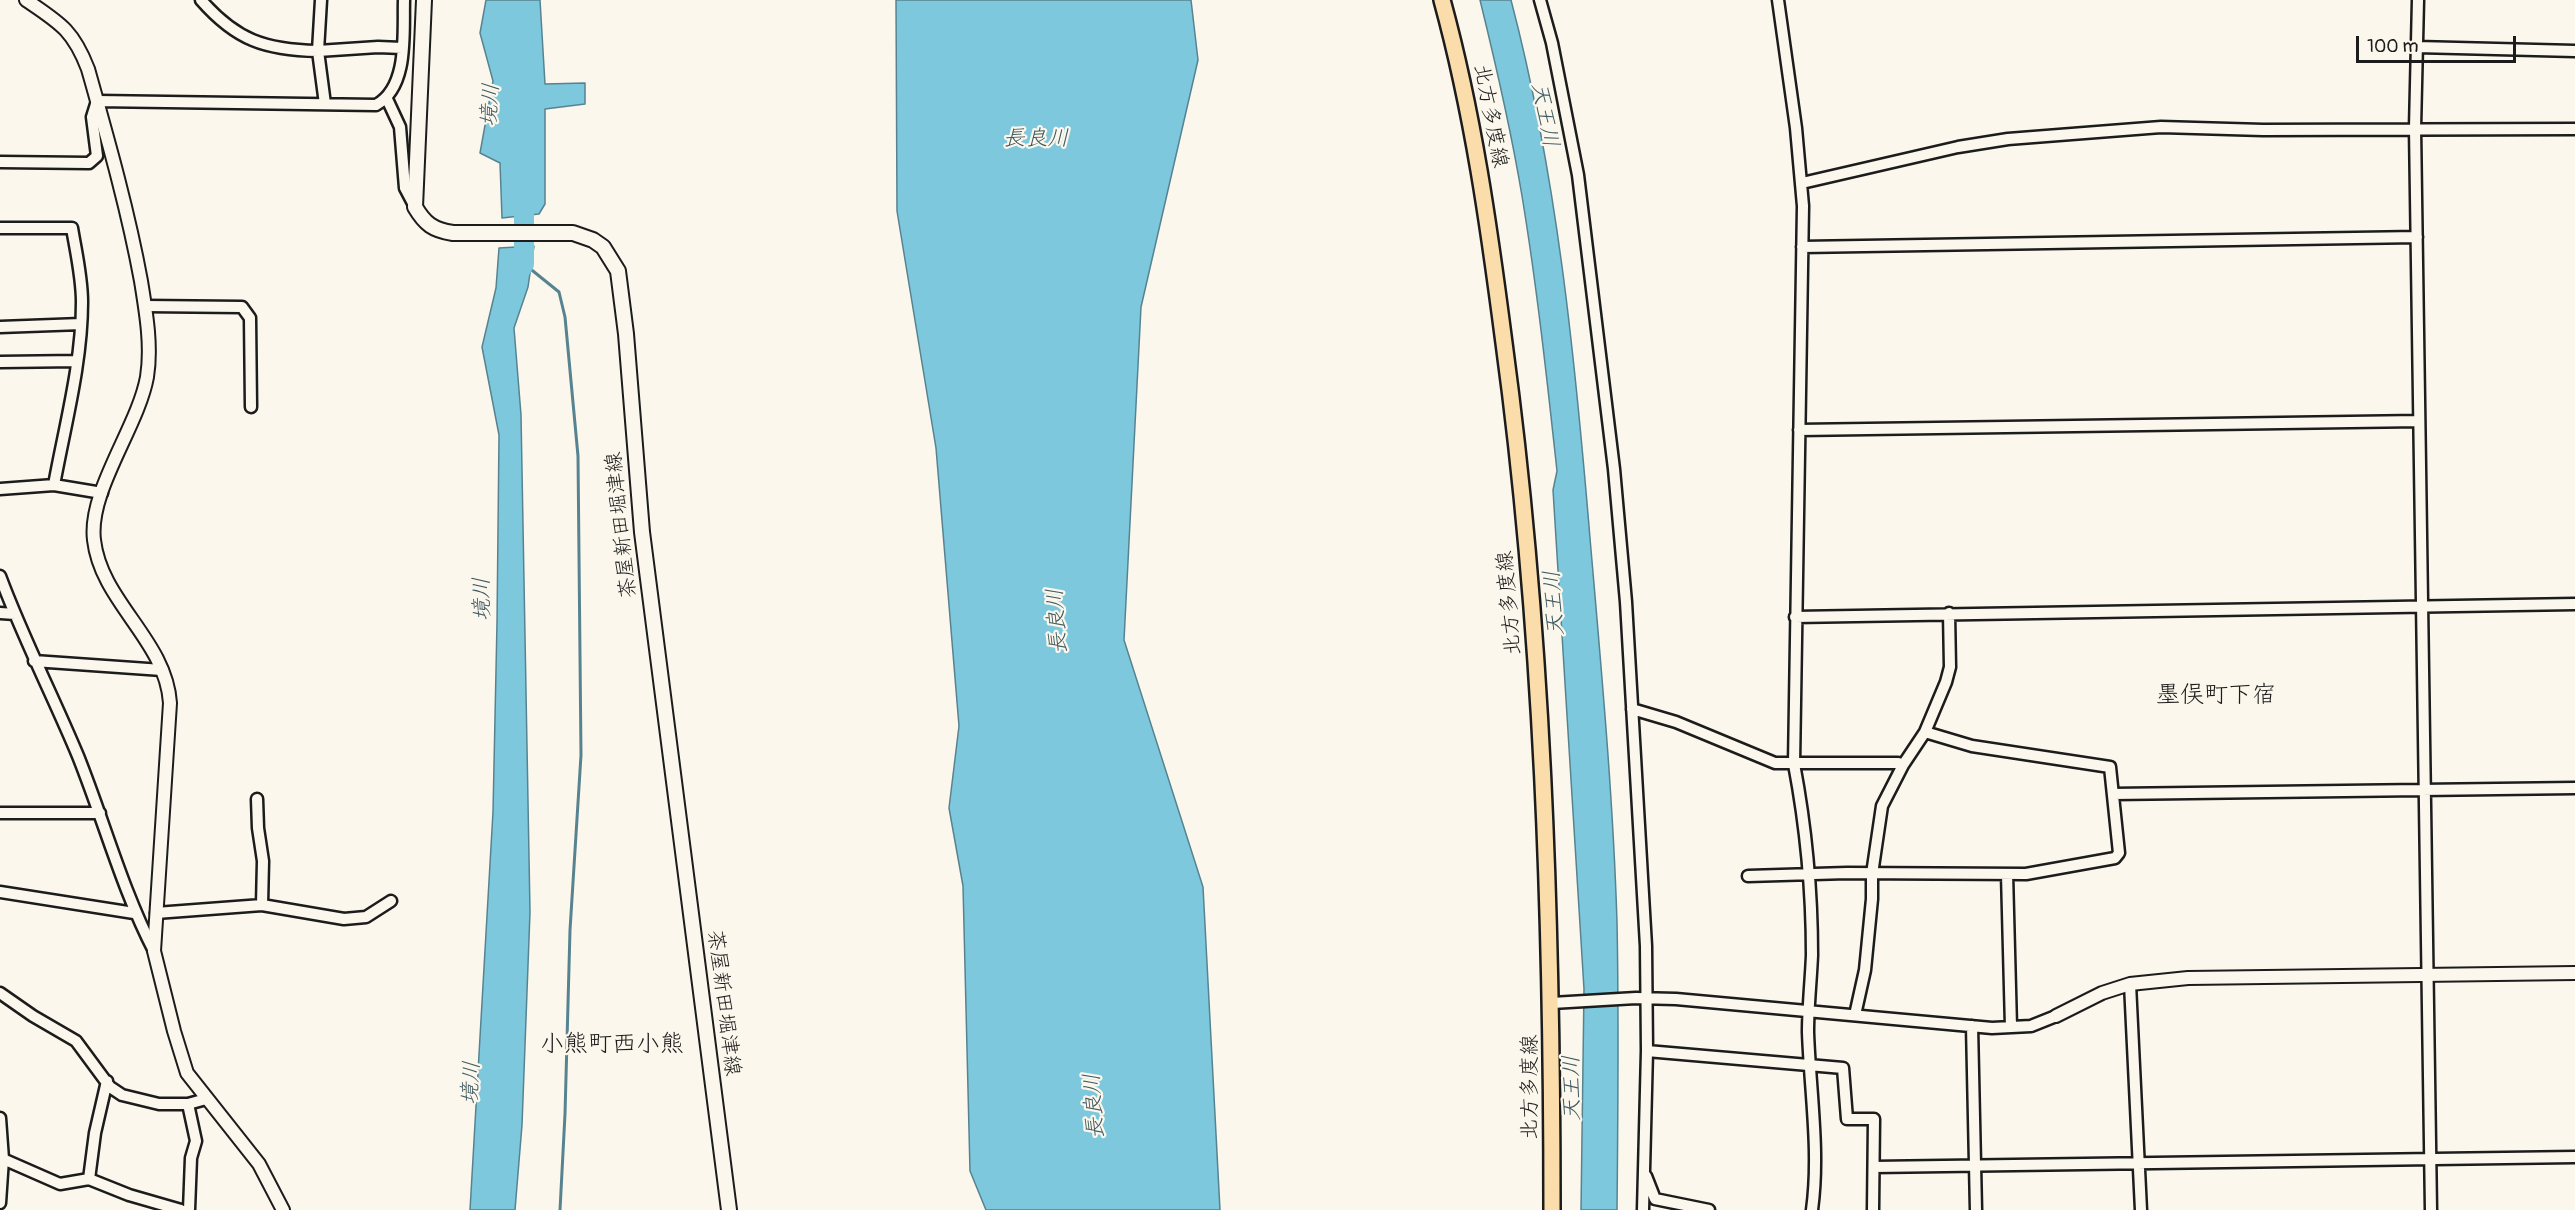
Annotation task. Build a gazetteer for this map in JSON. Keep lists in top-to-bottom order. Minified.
{"streets":{"main road":["北方多度線","茶屋新田堀津線"]},"districts":["墨俣町下宿","小熊町西小熊"],"water":["境川","天王川","長良川"],"scale_bar":"100 m"}
